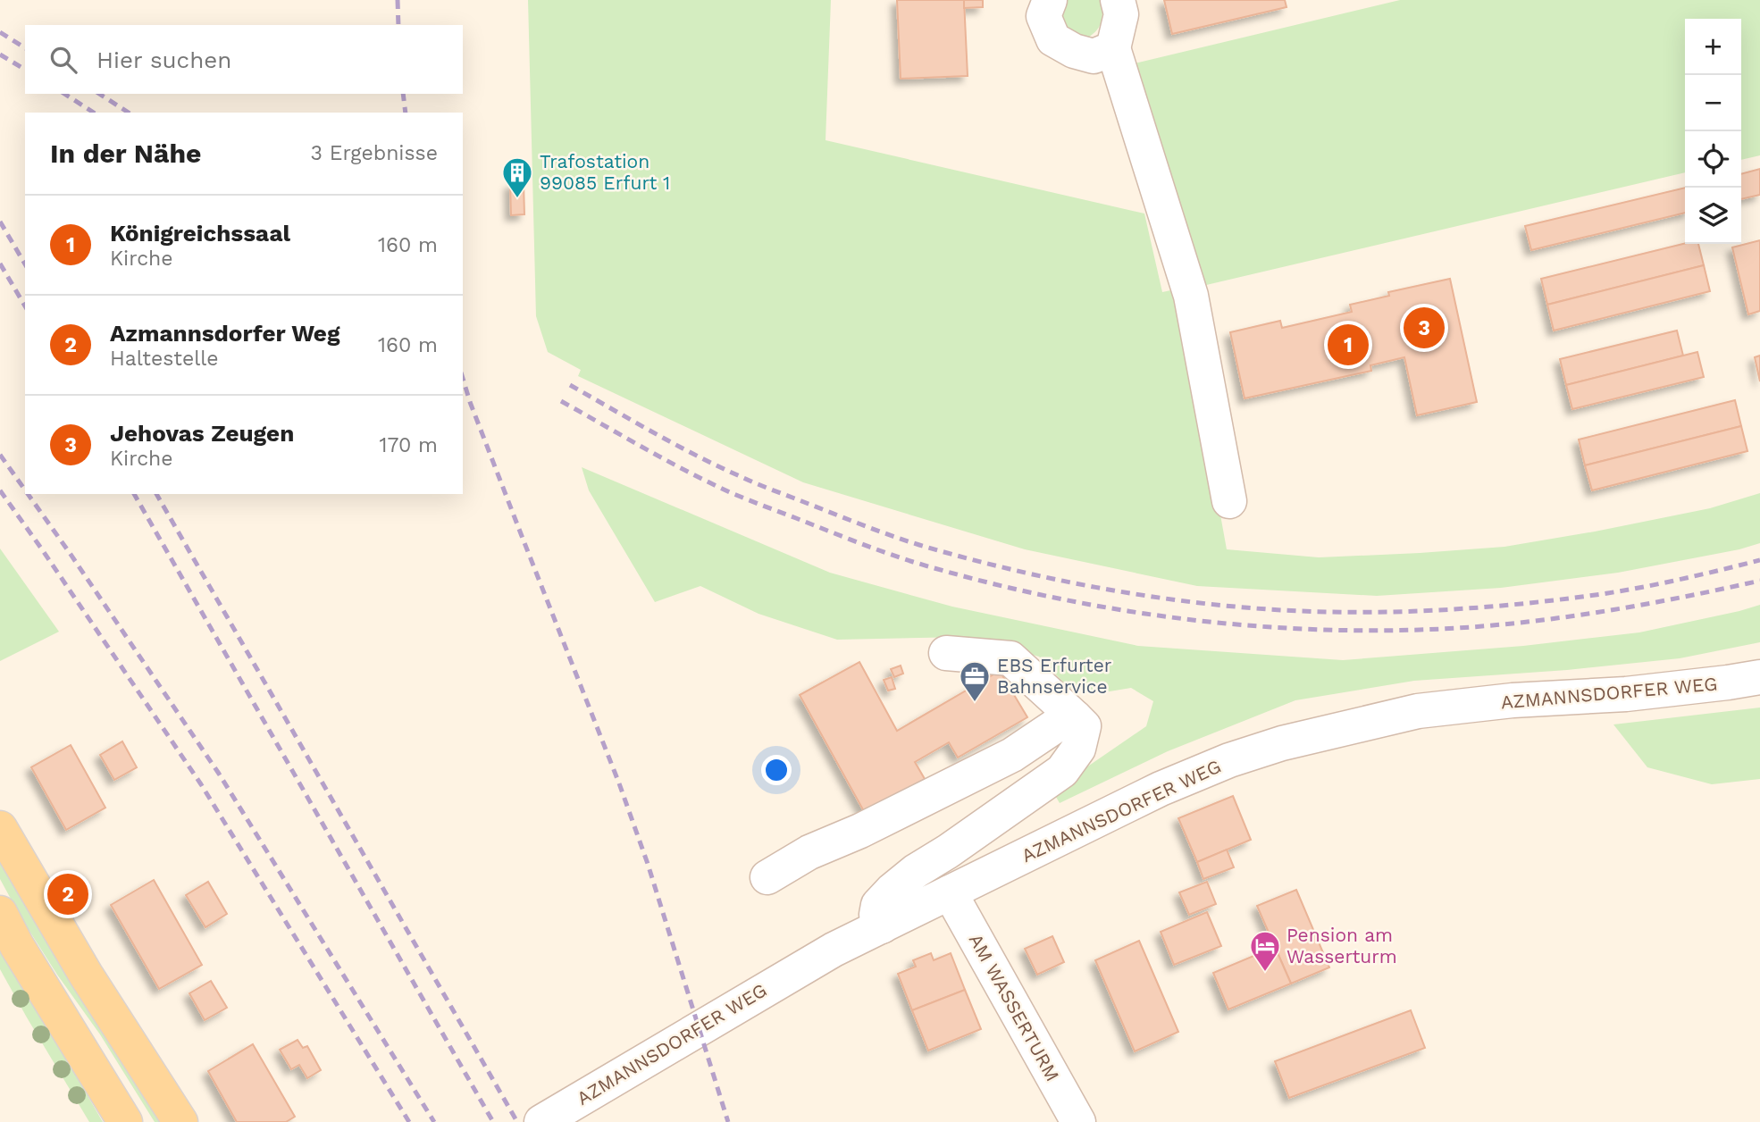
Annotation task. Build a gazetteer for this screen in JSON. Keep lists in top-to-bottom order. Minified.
{"streets":{"street":["AZMANNSDORFER WEG","AM WASSERTURM"]},"crossings":[["AZMANNSDORFER WEG","AM WASSERTURM"]],"places":{"building":["Trafostation 99085 Erfurt 1"],"office":["EBS Erfurter Bahnservice"],"hotel":["Pension am Wasserturm"]},"page":{"map_buttons":["+","−"],"search":"Hier suchen","heading":["In der Nähe","3 Ergebnisse"],"list":[{"mark":"1","name":"Königreichssaal","note":"Kirche","value":"160 m"},{"mark":"2","name":"Azmannsdorfer Weg","note":"Haltestelle","value":"160 m"},{"mark":"3","name":"Jehovas Zeugen","note":"Kirche","value":"170 m"}],"pins":["3","1","2"]}}
